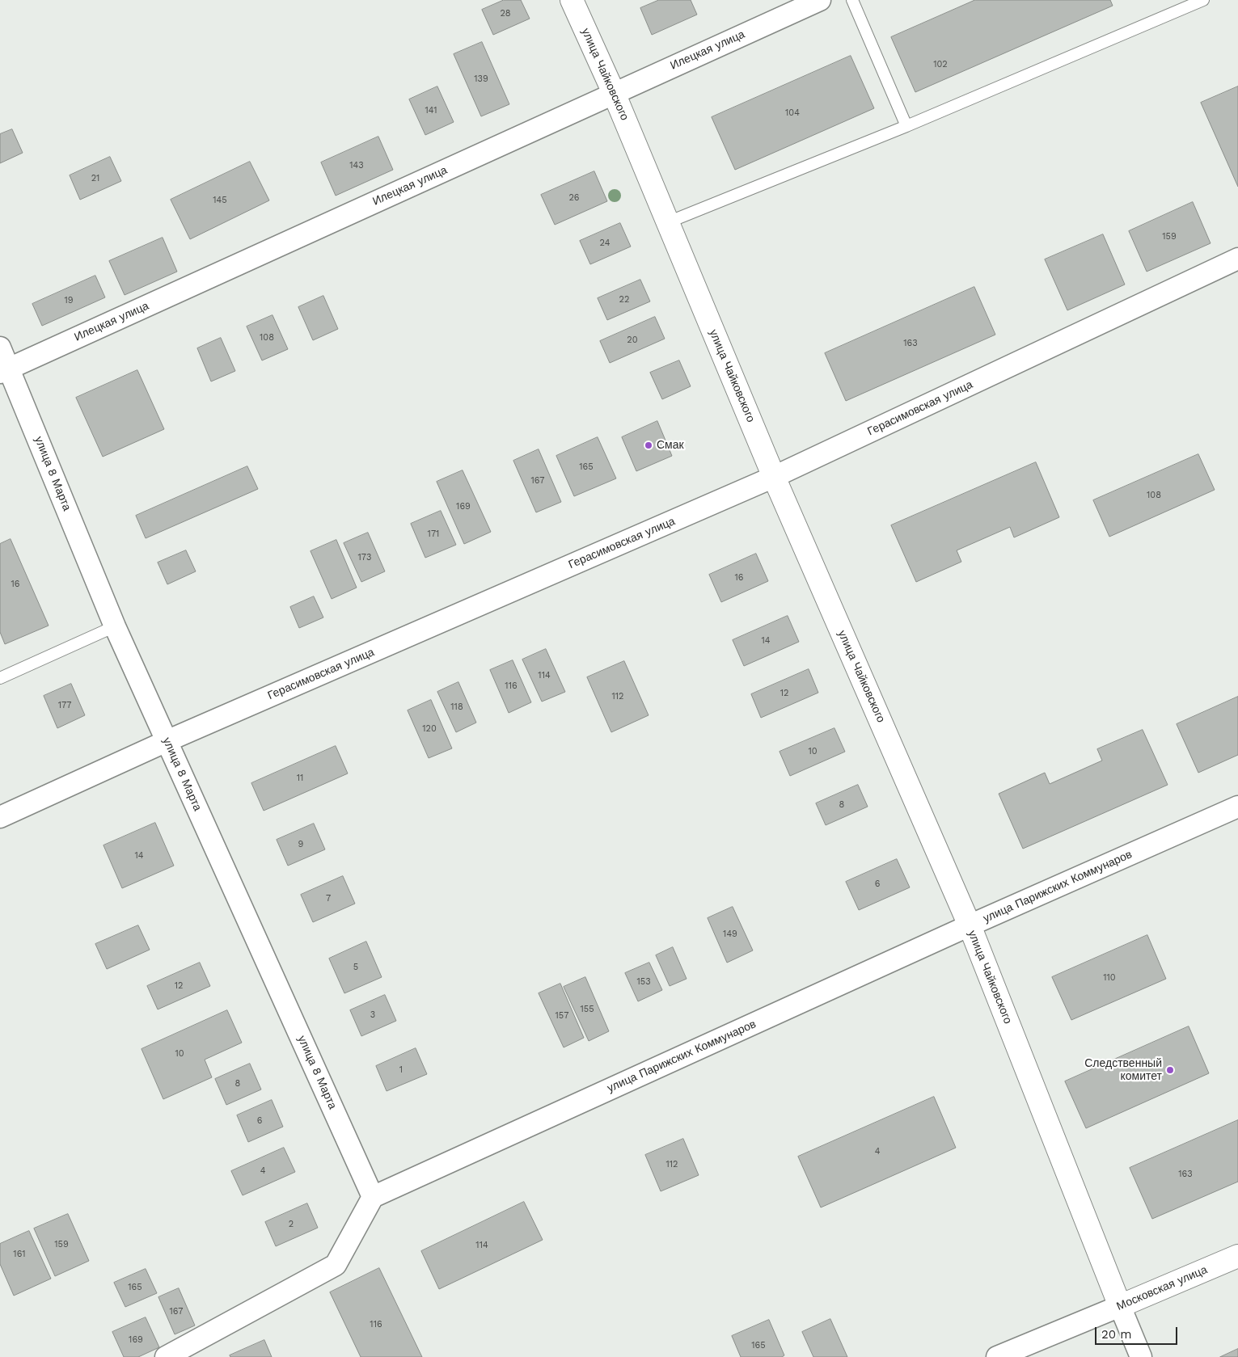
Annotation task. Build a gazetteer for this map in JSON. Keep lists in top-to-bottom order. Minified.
{"streets":{"street":["Илецкая улица","улица Чайковского","Герасимовская улица","улица 8 Марта","улица Парижских Коммунаров","Московская улица"]},"crossings":[["Илецкая улица","улица Чайковского"],["Илецкая улица","улица 8 Марта"],["улица Чайковского","Герасимовская улица"],["улица Чайковского","улица Парижских Коммунаров"],["улица Чайковского","Московская улица"],["Герасимовская улица","улица 8 Марта"],["улица 8 Марта","улица Парижских Коммунаров"]],"places":["Смак","Следственный комитет"],"house_numbers":["28","102","139","141","104","143","21","26","145","159","24","22","19","108","20","163","165","167","108","169","171","173","16","16","14","114","116","12","112","177","118","120","10","11","8","9","14","6","7","149","5","110","153","12","155","3","157","10","1","8","6","4","112","4","163","2","159","114","161","165","167","116","169","165"],"scale_bar":"20 m"}
